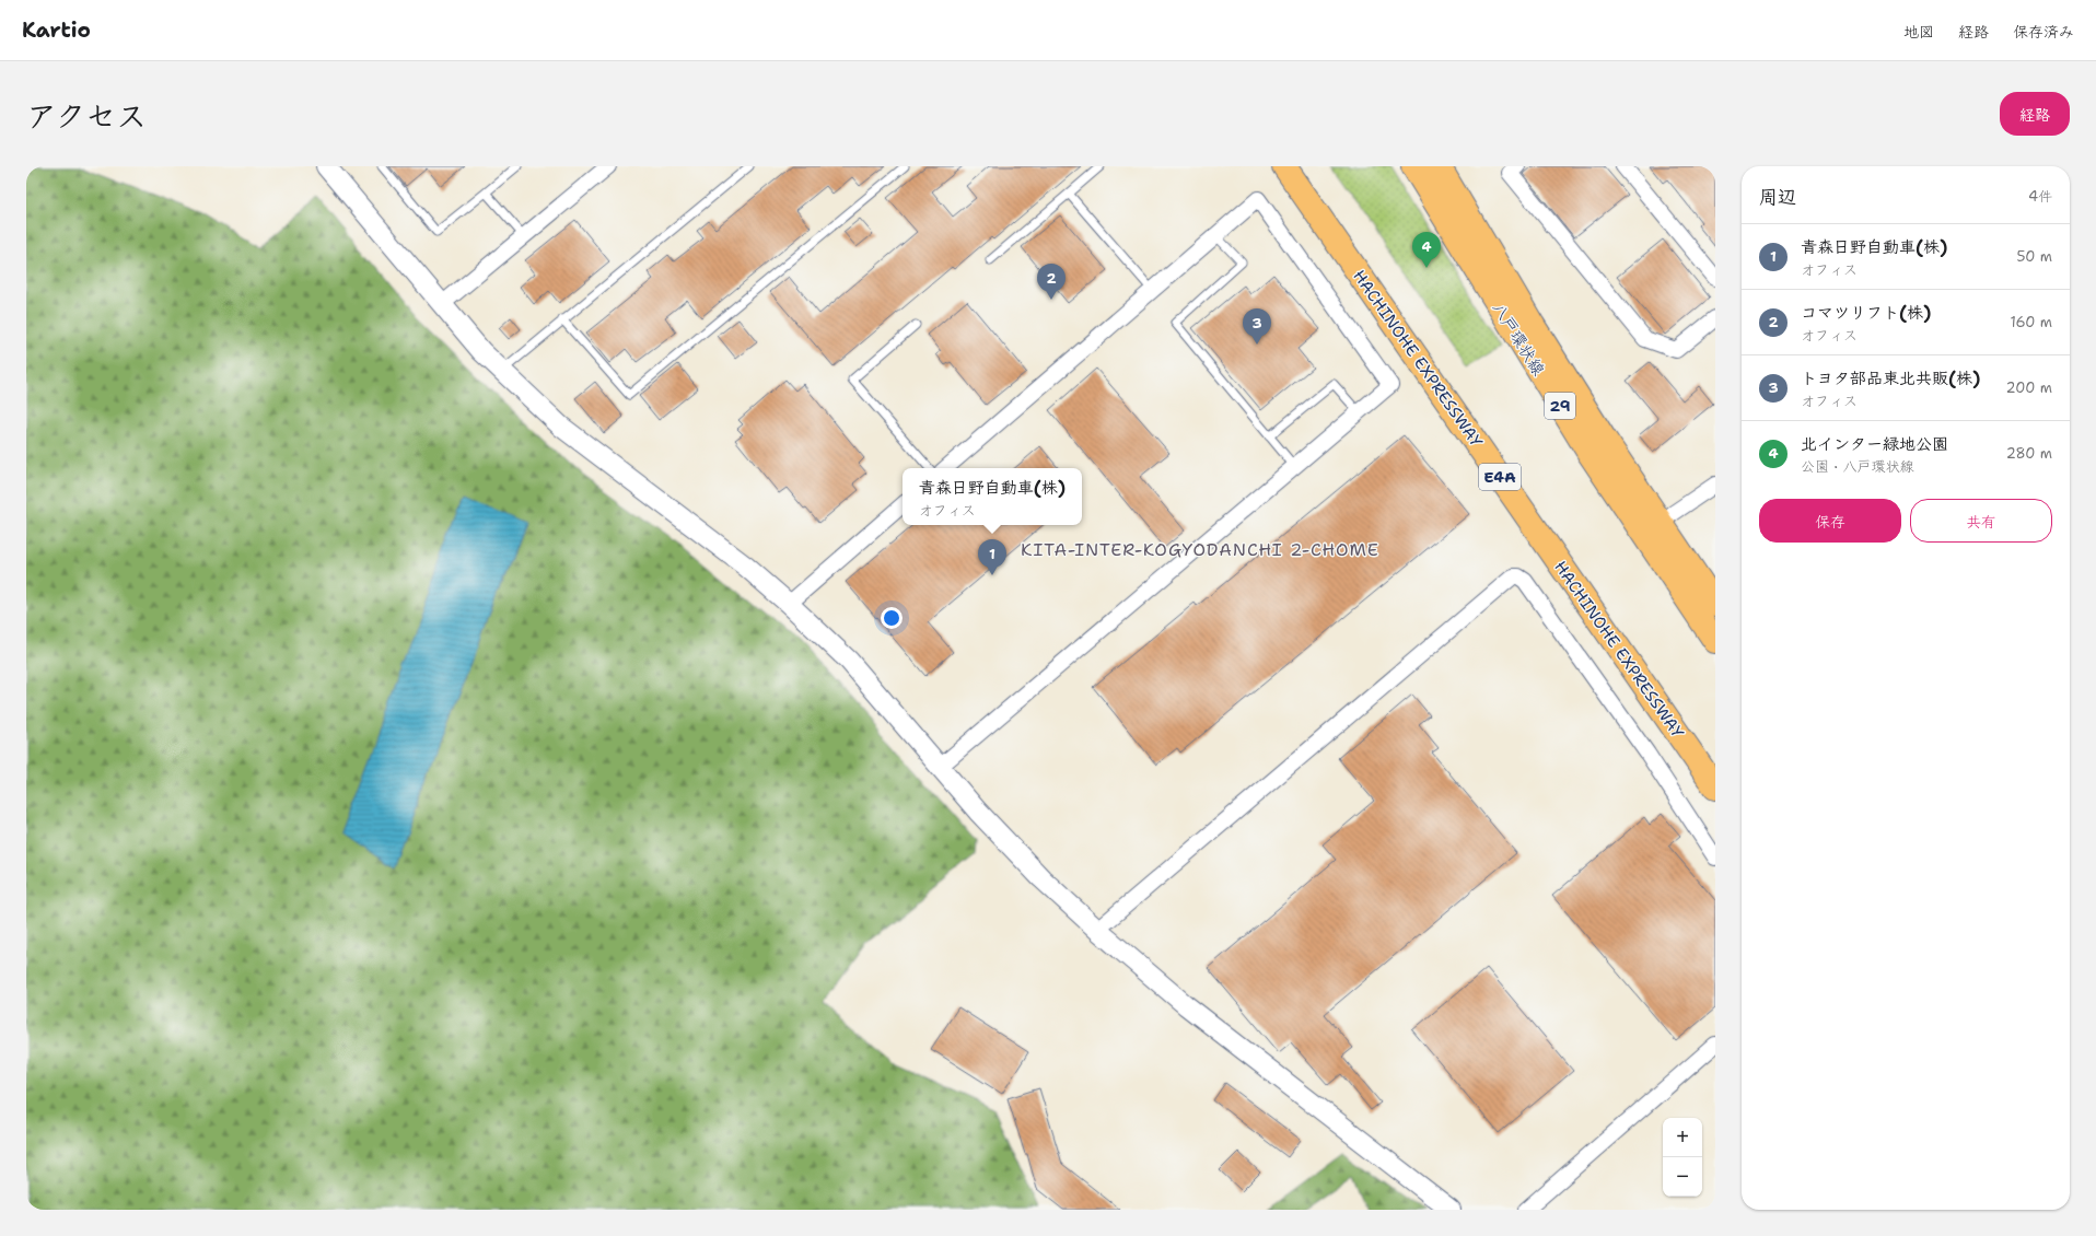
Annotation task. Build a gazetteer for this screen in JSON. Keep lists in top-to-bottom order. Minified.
{"streets":{"main road":["八戸環状線","HACHINOHE EXPRESSWAY","29","E4A"]},"districts":["KITA-INTER-KOGYODANCHI 2-CHOME"],"page":{"header":"Kartio","nav":["地図","経路","保存済み"],"title":"アクセス","buttons":["経路",["保存","共有"]],"heading":["周辺","4件"],"list":[{"mark":"1","name":"青森日野自動車(株)","note":"オフィス","value":"50 m"},{"mark":"2","name":"コマツリフト(株)","note":"オフィス","value":"160 m"},{"mark":"3","name":"トヨタ部品東北共販(株)","note":"オフィス","value":"200 m"},{"mark":"4","name":"北インター緑地公園","note":"公園 · 八戸環状線","value":"280 m"}],"pins":["4","2","3","1"],"popup":["青森日野自動車(株)","オフィス"],"map_buttons":["+","−"]}}
